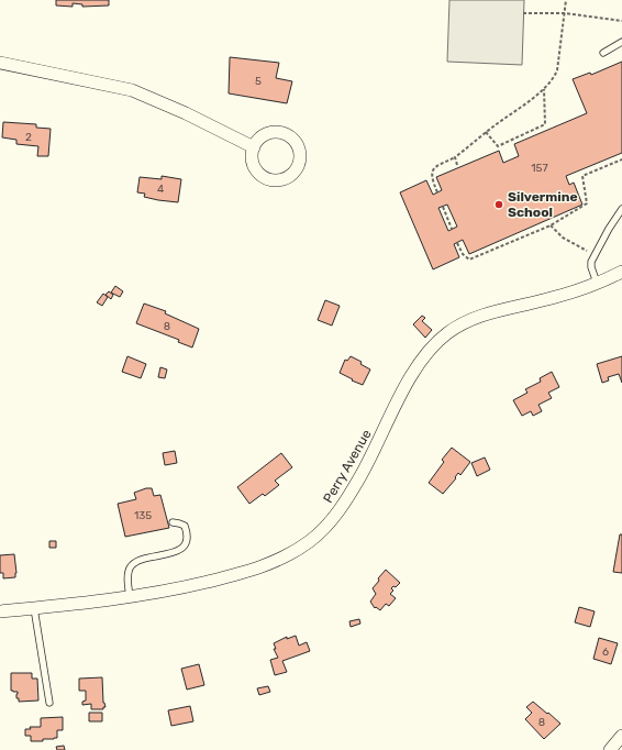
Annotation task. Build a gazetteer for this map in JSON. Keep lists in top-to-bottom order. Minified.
{"streets":{"street":["Perry Avenue"]},"places":["Silvermine School"],"house_numbers":["5","2","157","4","8","135","6","8"]}
